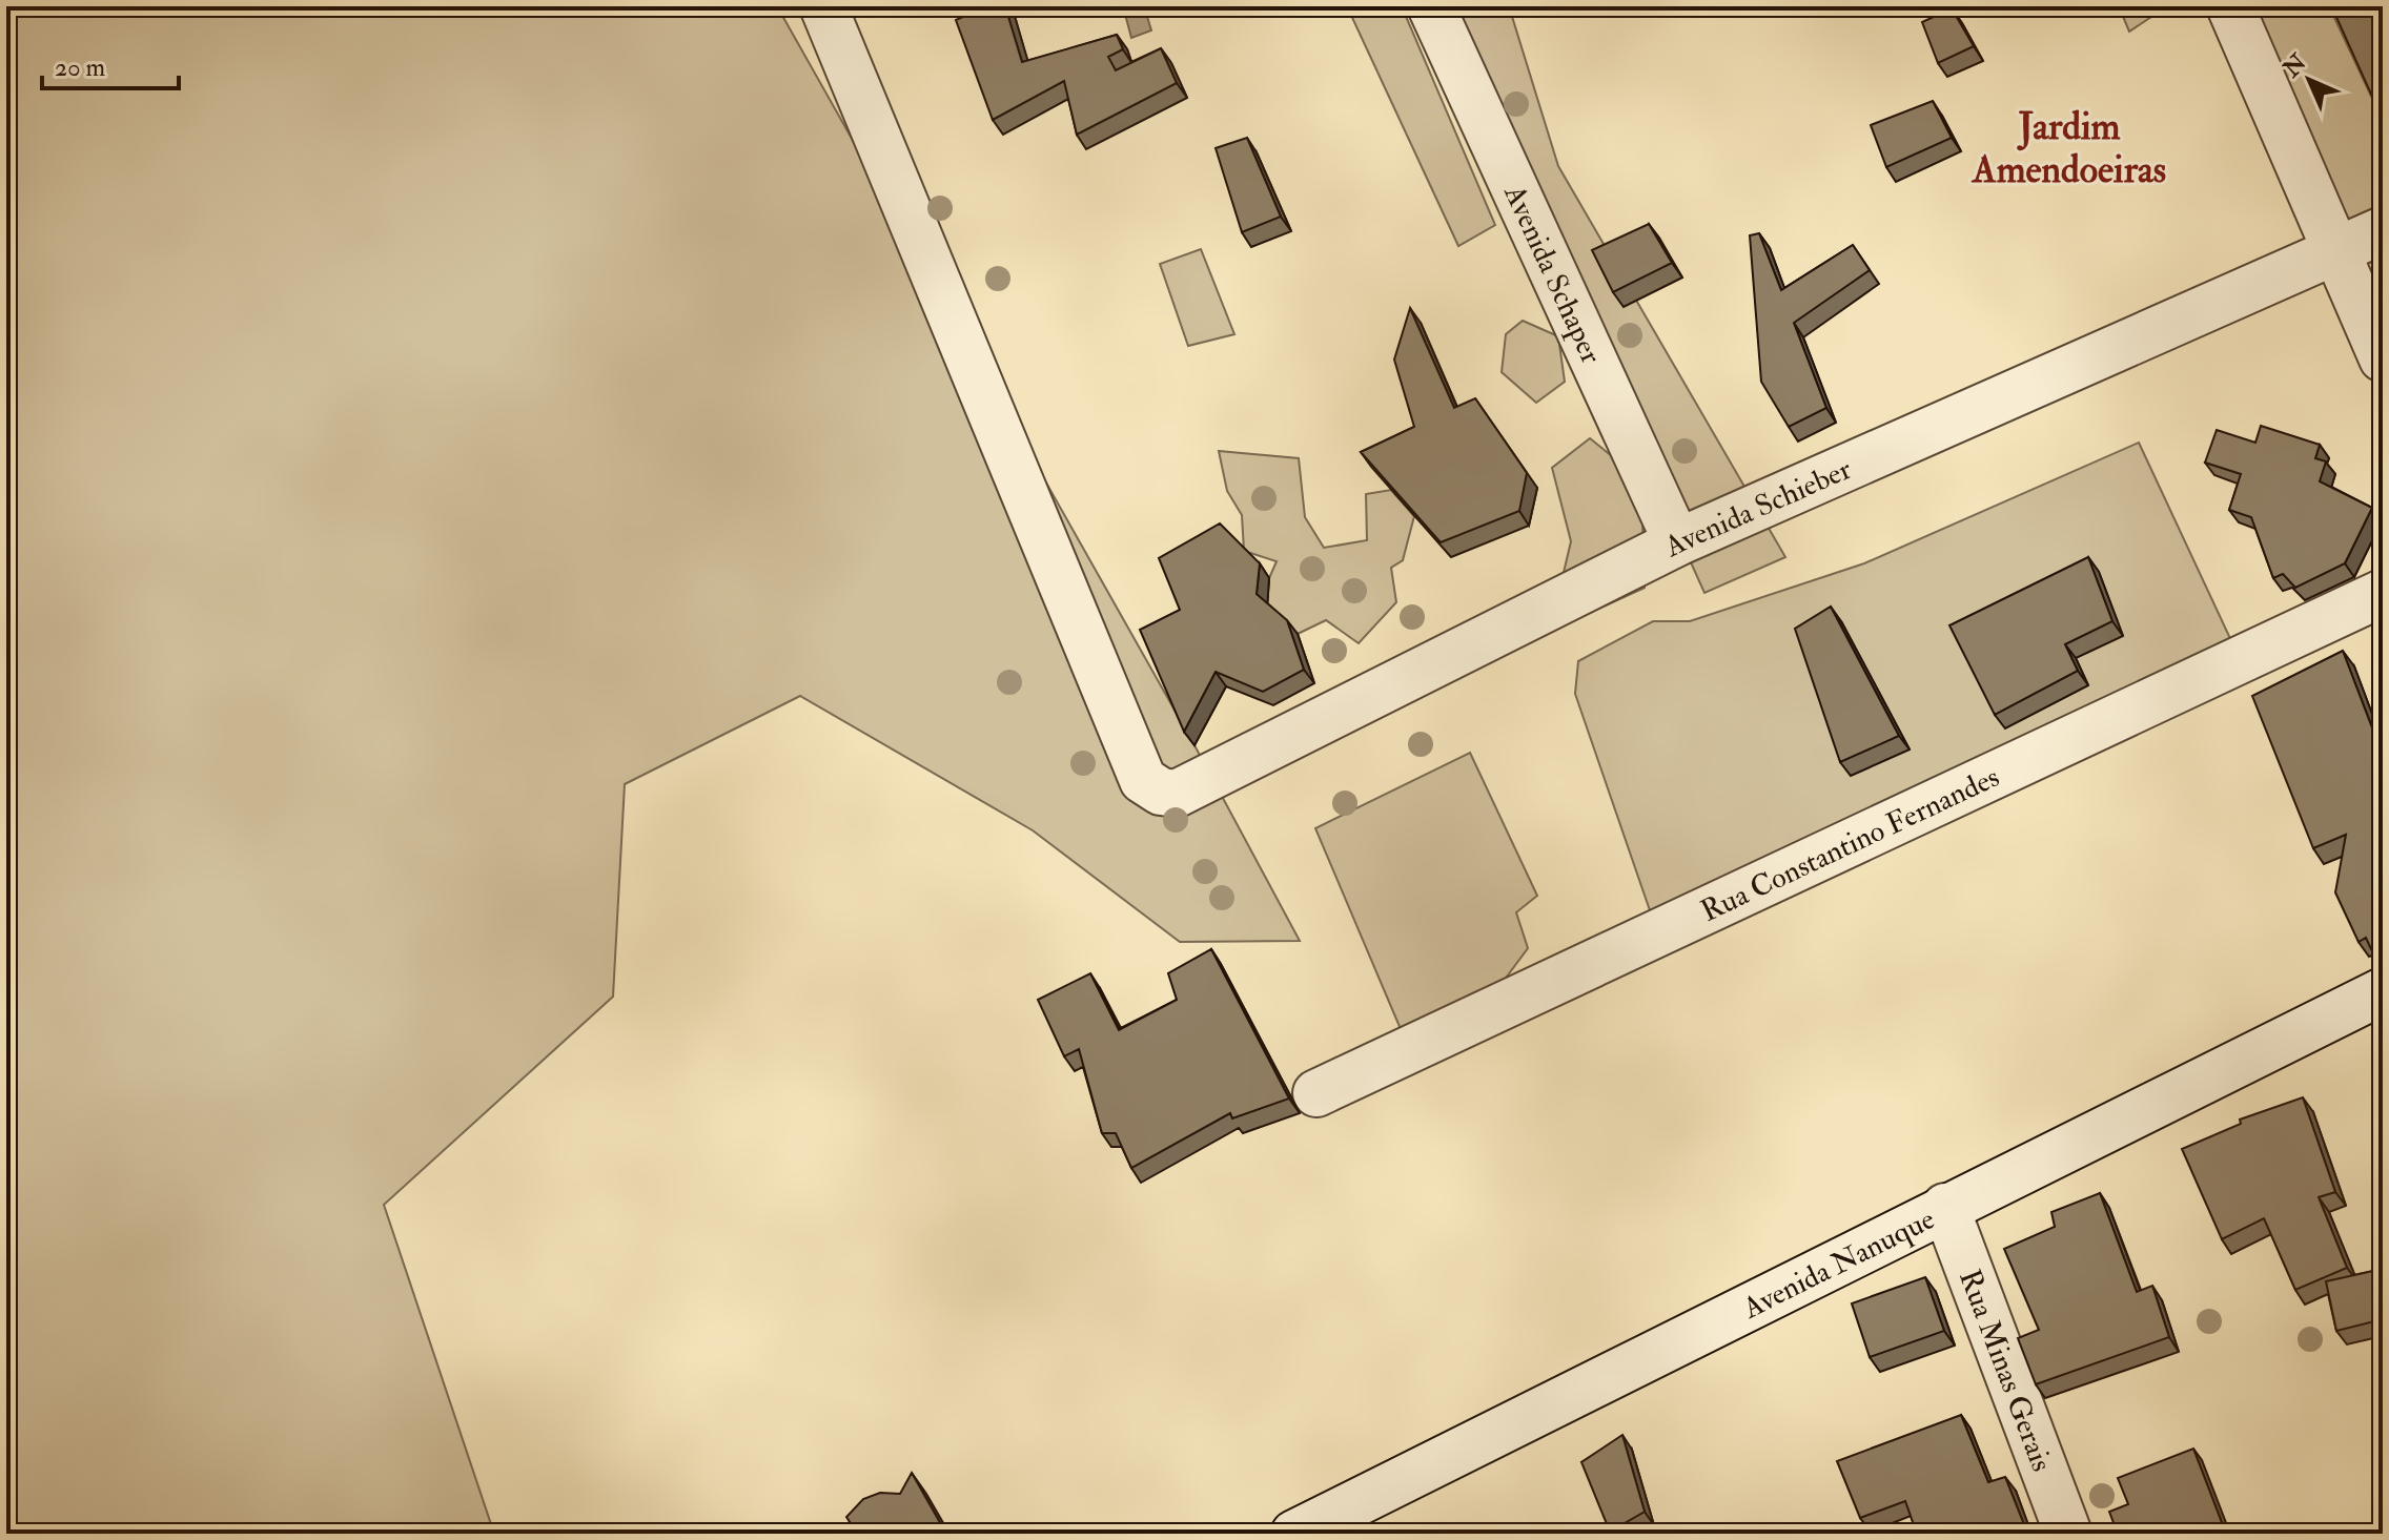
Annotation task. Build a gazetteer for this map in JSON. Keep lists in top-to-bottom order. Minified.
{"streets":{"street":["Avenida Schaper","Avenida Schieber","Rua Constantino Fernandes","Avenida Nanuque","Rua Minas Gerais"]},"crossings":[["Avenida Schaper","Avenida Schieber"],["Avenida Nanuque","Rua Minas Gerais"]],"districts":["Jardim Amendoeiras"],"scale_bar":"20 m","north":"top left"}
